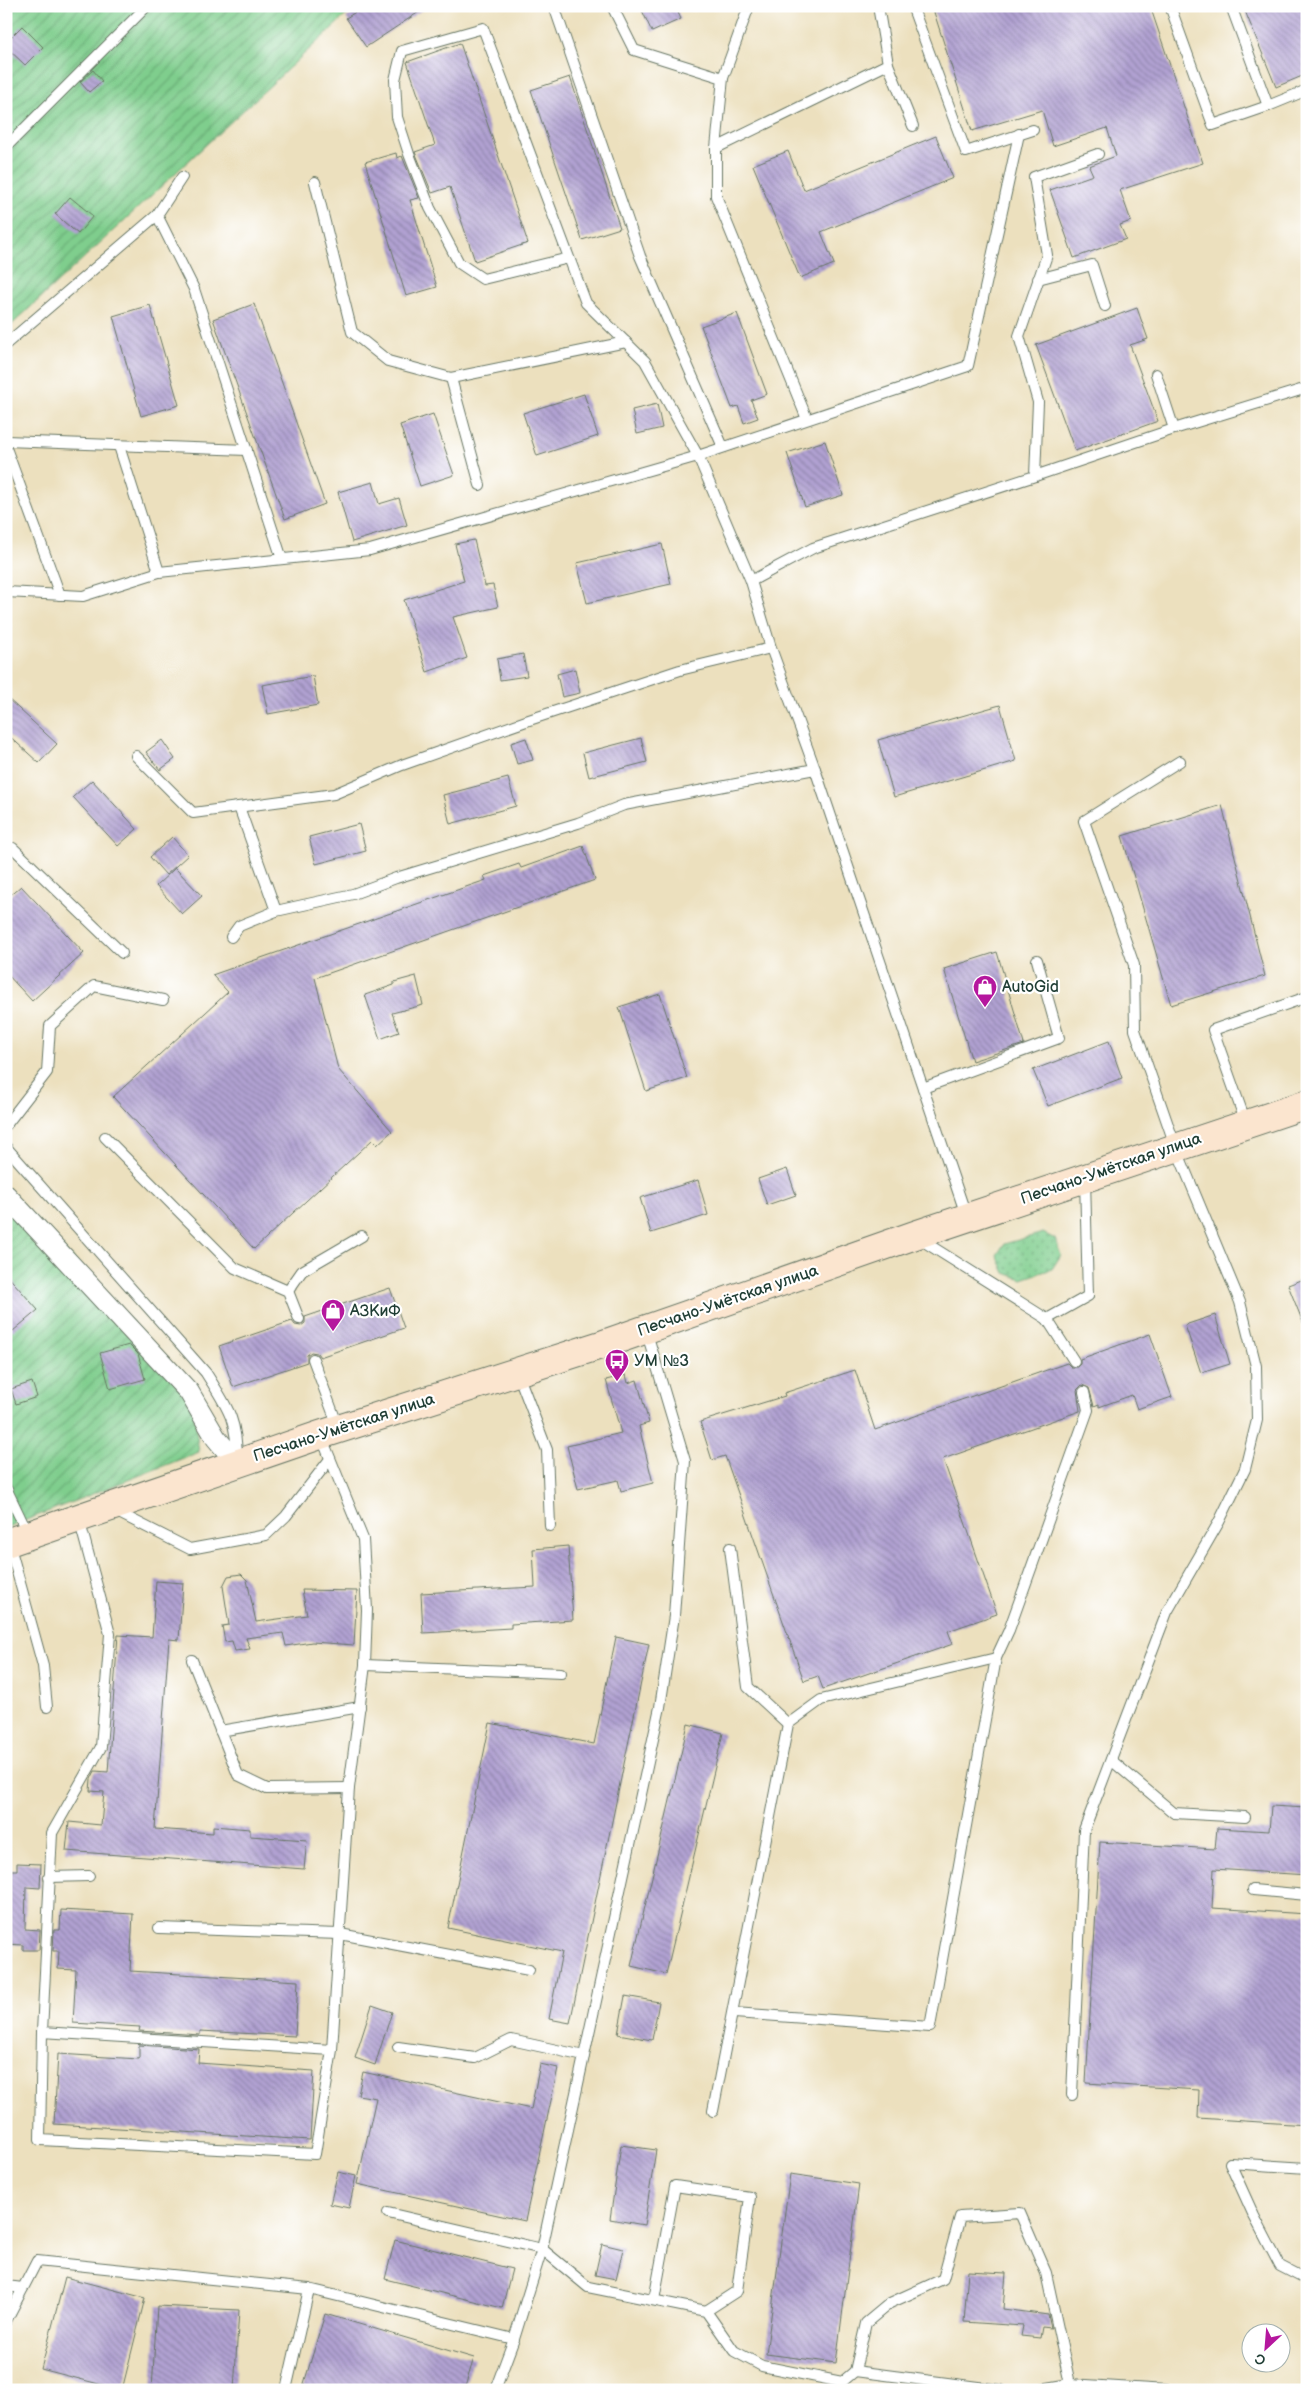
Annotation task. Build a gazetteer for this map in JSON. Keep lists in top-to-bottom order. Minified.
{"streets":{"main road":["Песчано-Умётская улица"]},"places":{"shop":["AutoGid","АЗКиФ"],"bus stop":["УМ №3"]},"north":"bottom left"}
